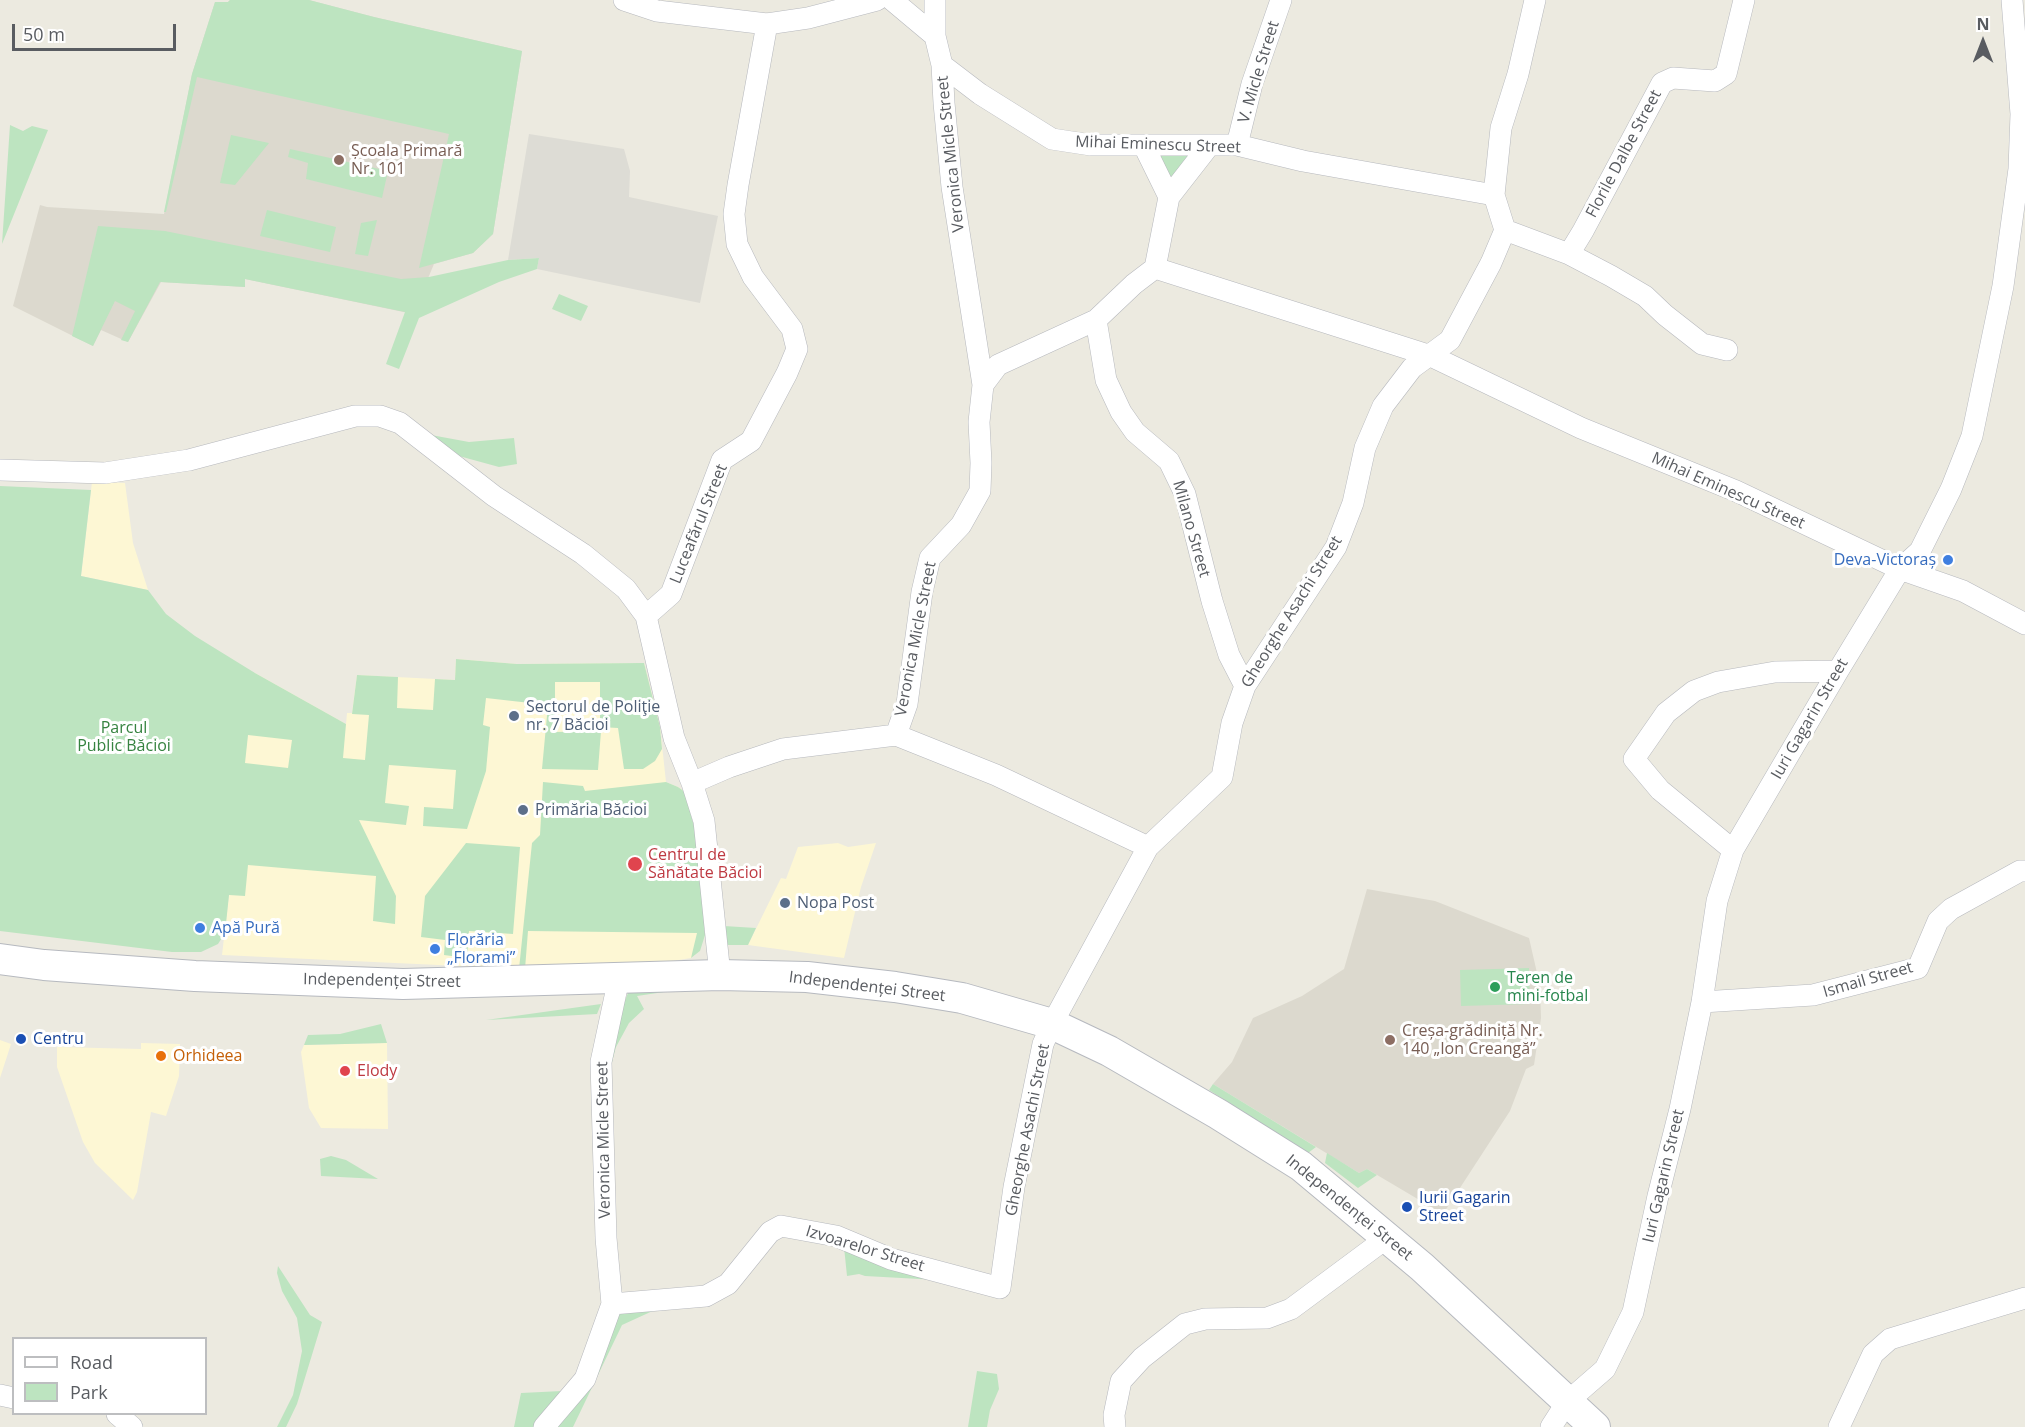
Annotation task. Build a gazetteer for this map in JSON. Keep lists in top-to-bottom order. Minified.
{"streets":{"main road":["Independenței Street"],"street":["V. Micle Street","Mihai Eminescu Street","Veronica Micle Street","Florile Dalbe Street","Luceafărul Street","Milano Street","Gheorghe Asachi Street","Iuri Gagarin Street","Ismail Street","Izvoarelor Street"]},"crossings":[["V. Micle Street","Mihai Eminescu Street"],["Mihai Eminescu Street","Veronica Micle Street"],["Mihai Eminescu Street","Gheorghe Asachi Street"],["Mihai Eminescu Street","Iuri Gagarin Street"],["Veronica Micle Street","Independenței Street"],["Veronica Micle Street","Izvoarelor Street"],["Milano Street","Gheorghe Asachi Street"],["Gheorghe Asachi Street","Independenței Street"],["Gheorghe Asachi Street","Izvoarelor Street"],["Iuri Gagarin Street","Ismail Street"],["Iuri Gagarin Street","Independenței Street"]],"parks":["Parcul Public Băcioi"],"places":["Școala Primară Nr. 101","Deva-Victoraș","Sectorul de Poliţie nr. 7 Băcioi","Primăria Băcioi","Centrul de Sănătate Băcioi","Nopa Post","Apă Pură","Florăria „Florami”","Teren de mini-fotbal","Centru","Creșa-grădiniță Nr. 140 „Ion Creangă”","Orhideea","Elody","Iurii Gagarin Street"],"legend":["Road","Park"],"scale_bar":"50 m","north":"top"}
